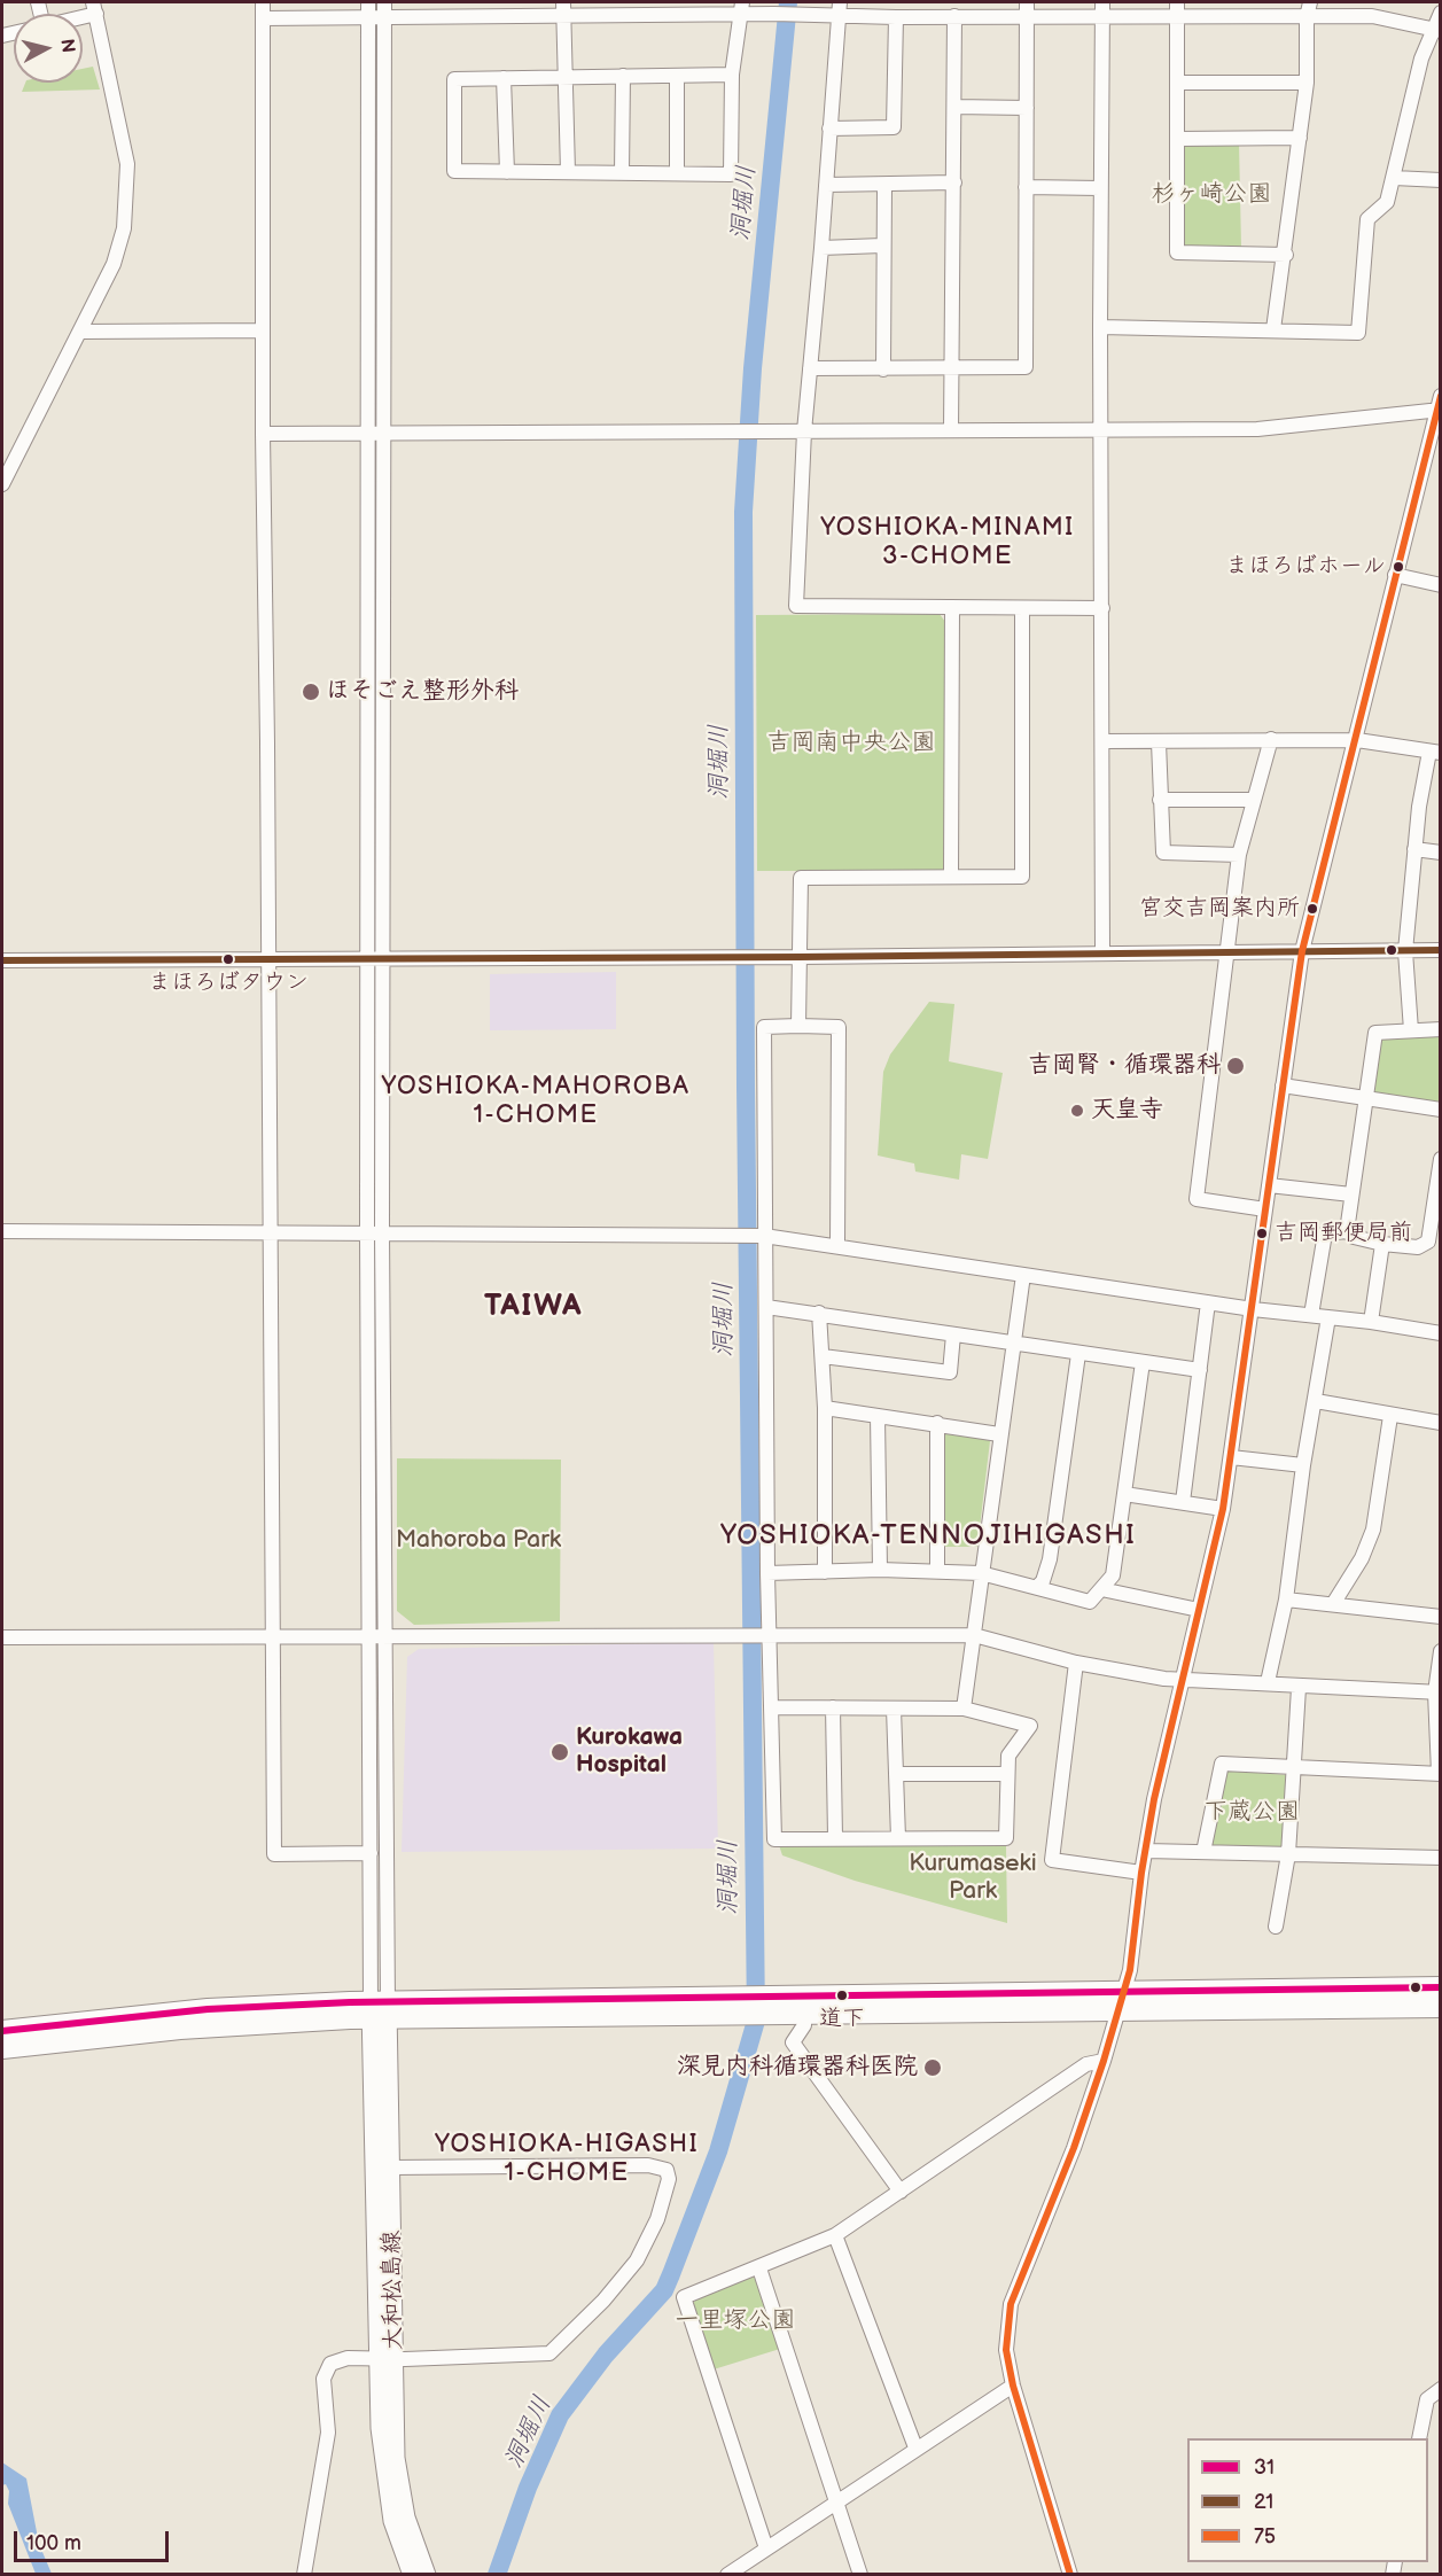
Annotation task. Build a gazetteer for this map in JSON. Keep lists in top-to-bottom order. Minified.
{"streets":{"main road":["大和松島線"]},"districts":["YOSHIOKA-MINAMI 3-CHOME","YOSHIOKA-MAHOROBA 1-CHOME","TAIWA","YOSHIOKA-TENNOJIHIGASHI","YOSHIOKA-HIGASHI 1-CHOME"],"water":["洞堀川"],"parks":["杉ヶ崎公園","吉岡南中央公園","Mahoroba Park","下蔵公園","Kurumaseki Park","一里塚公園"],"places":["まほろばホール","ほそごえ整形外科","宮交吉岡案内所","まほろばタウン","吉岡腎・循環器科","天皇寺","吉岡郵便局前","Kurokawa Hospital","道下","深見内科循環器科医院"],"lines":["transit line 75","transit line 21","transit line 31"],"legend":["31","21","75"],"scale_bar":"100 m","north":"right"}
